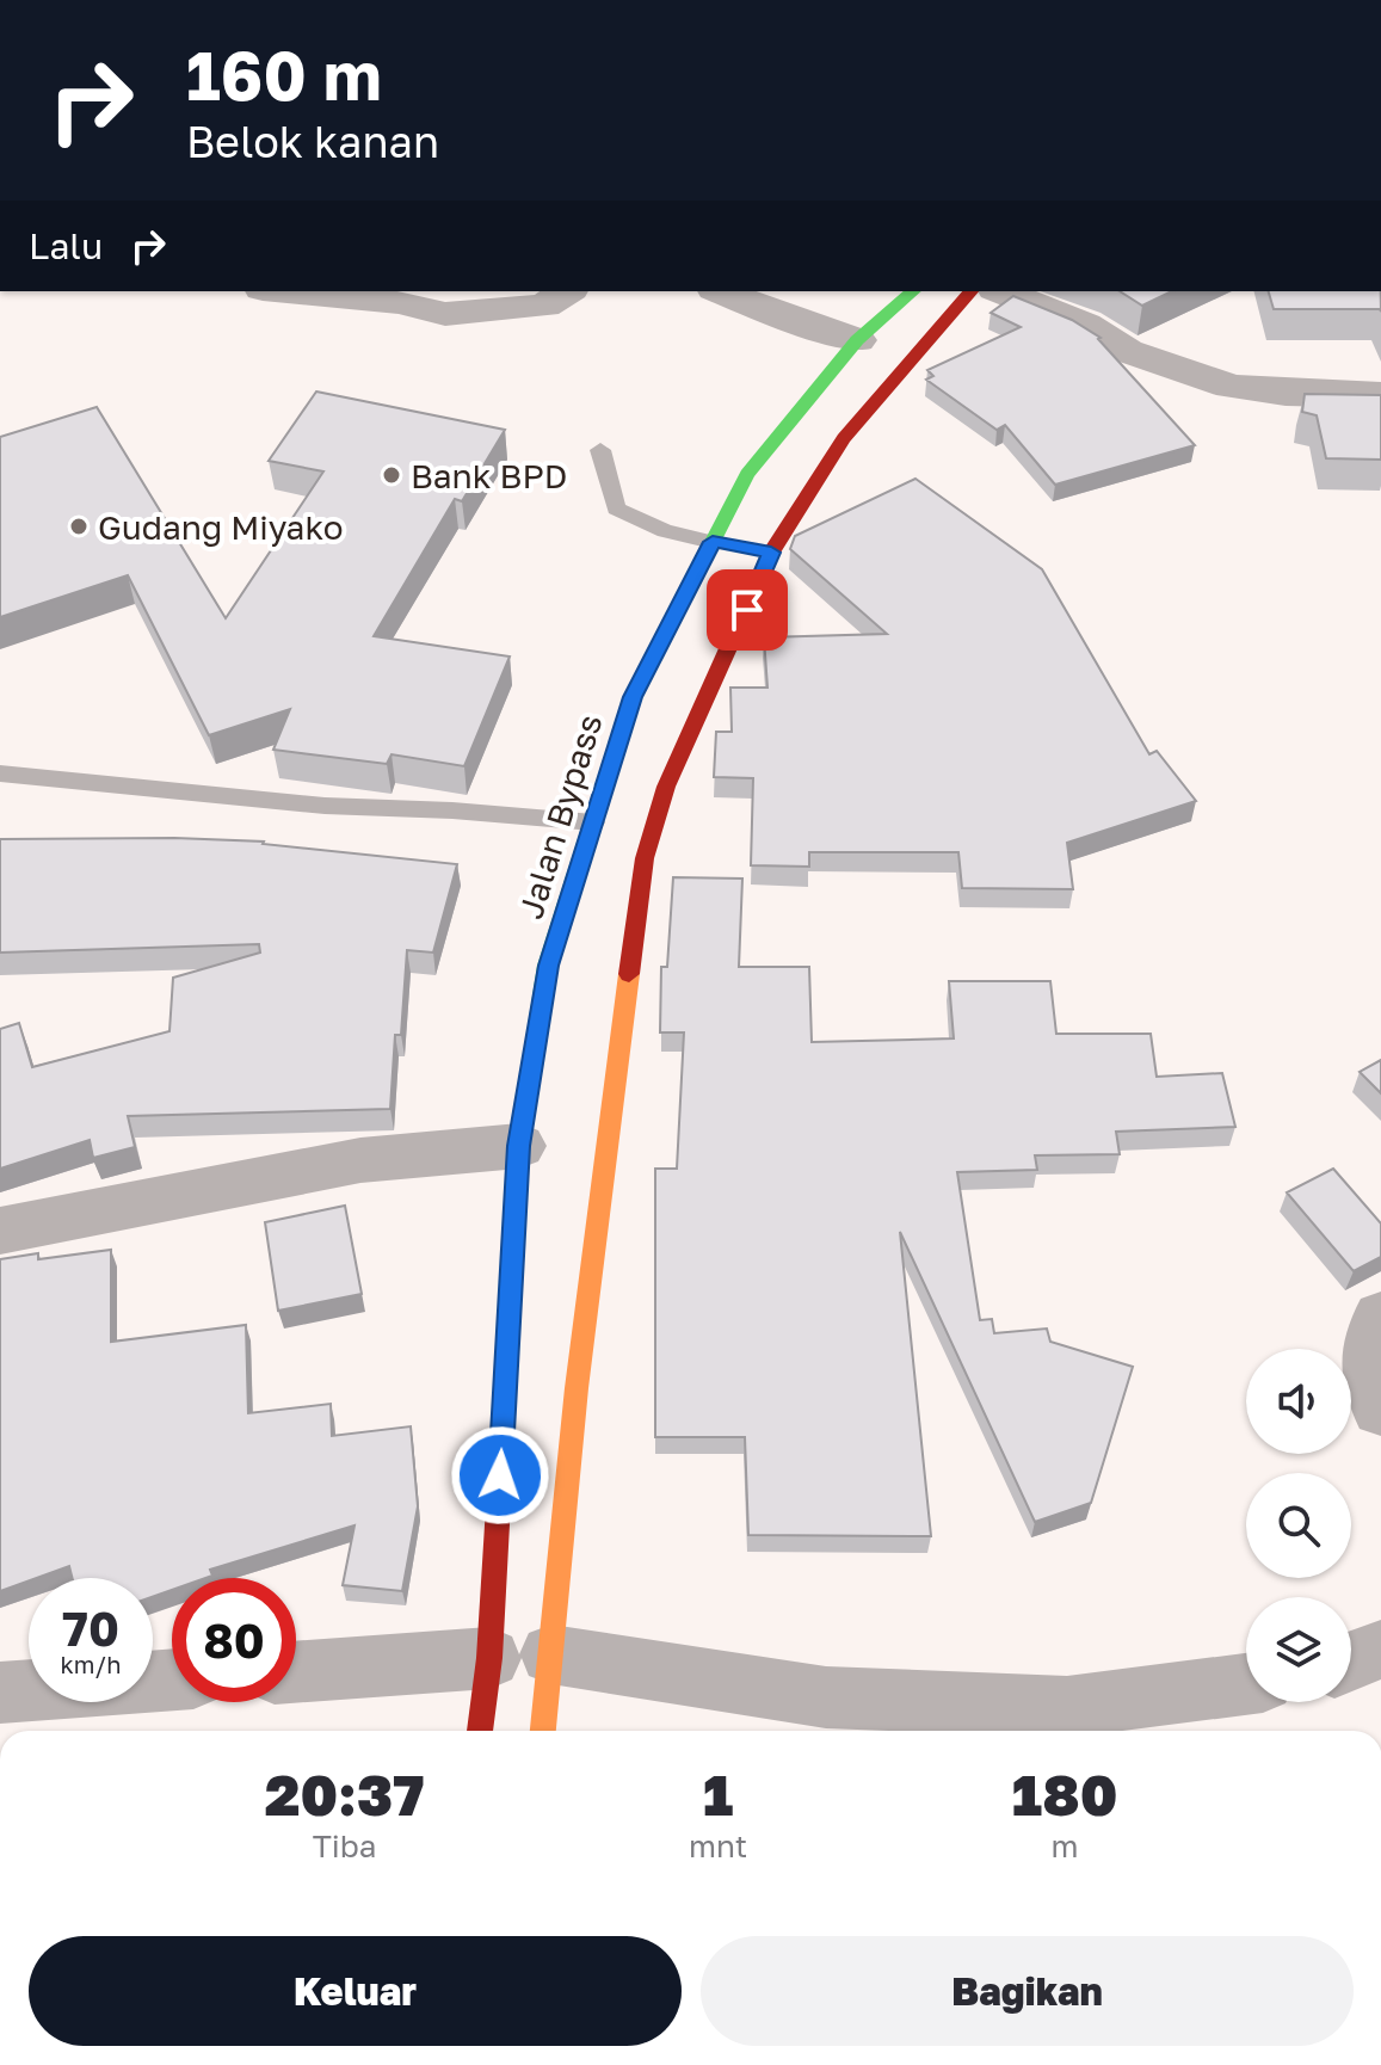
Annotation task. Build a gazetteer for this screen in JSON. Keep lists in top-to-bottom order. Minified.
{"streets":{"highway":["Jalan Bypass"]},"places":["Bank BPD","Gudang Miyako"],"page":{"turn":["160 m","Belok kanan"],"then":"Lalu","speed":"70 km/h","limit":"80","eta":["20:37","Tiba","1","mnt","180","m"],"buttons":["Keluar","Bagikan"]}}
